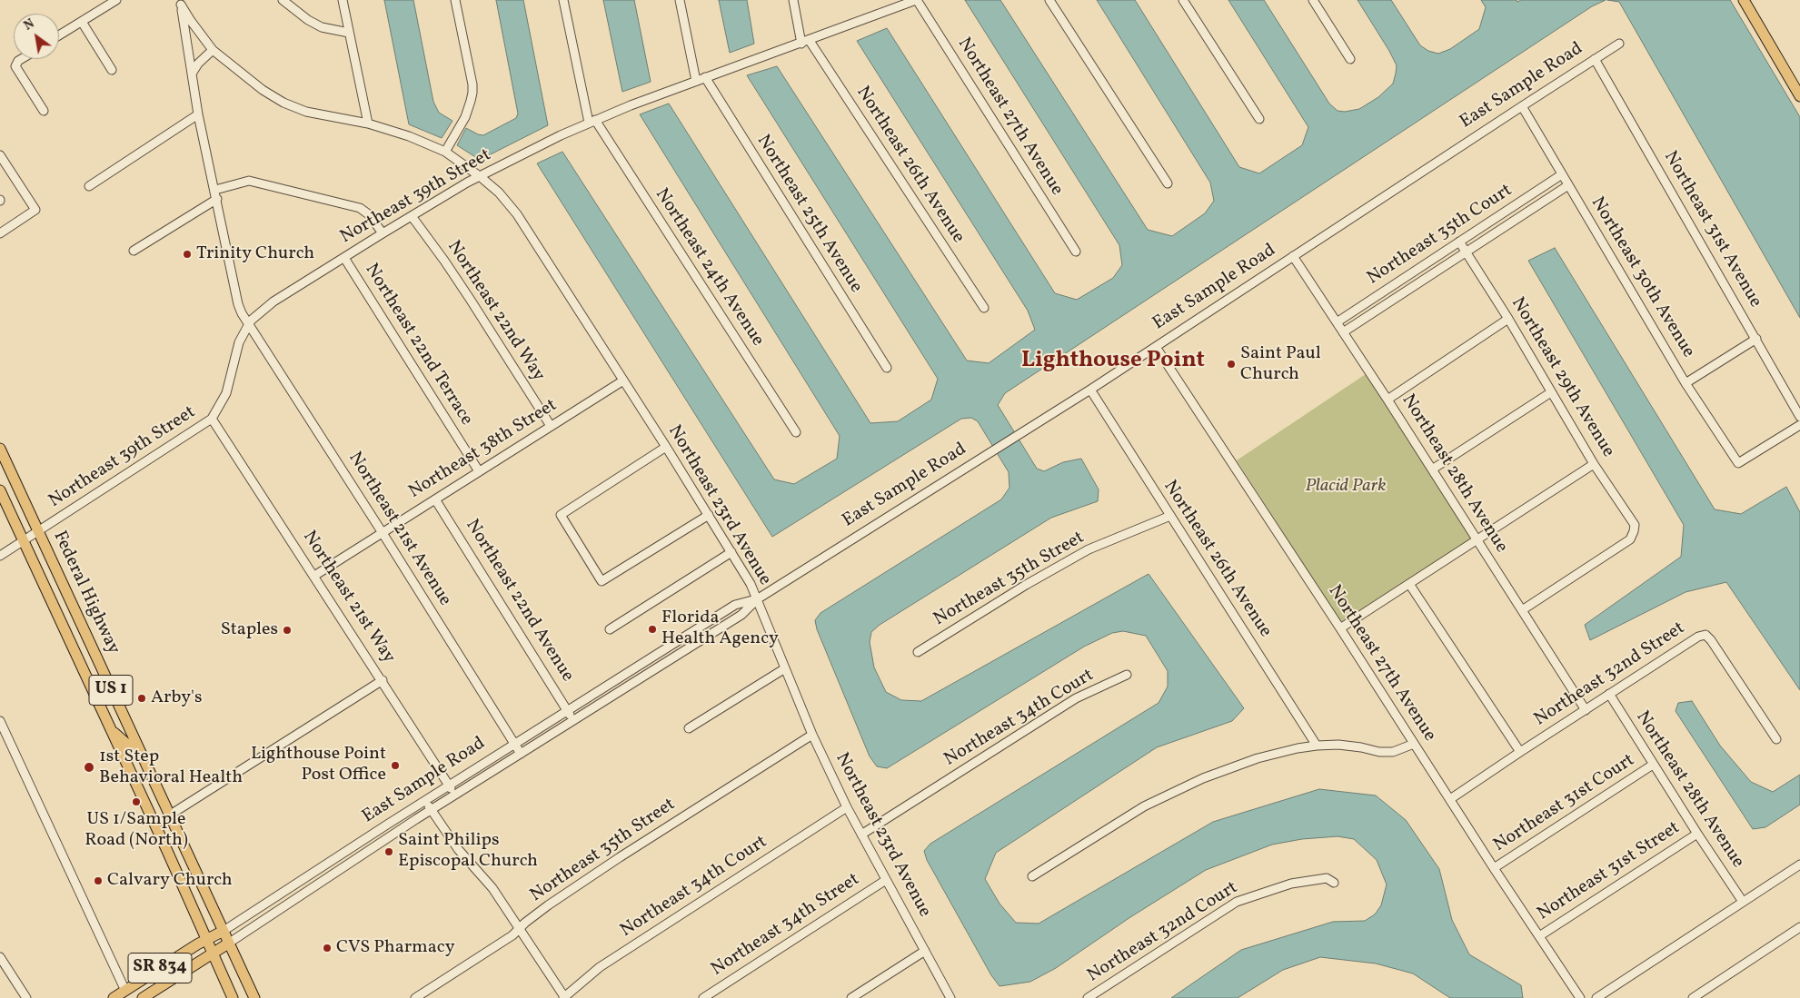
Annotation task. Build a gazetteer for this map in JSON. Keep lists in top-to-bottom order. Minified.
{"streets":{"main road":["East Sample Road","Federal Highway","US 1","SR 834"],"street":["Northeast 27th Avenue","Northeast 26th Avenue","Northeast 39th Street","Northeast 25th Avenue","Northeast 31st Avenue","Northeast 35th Court","Northeast 24th Avenue","Northeast 30th Avenue","Northeast 22nd Way","Northeast 22nd Terrace","Northeast 29th Avenue","Northeast 38th Street","Northeast 28th Avenue","Northeast 23rd Avenue","Northeast 21st Avenue","Northeast 35th Street","Northeast 21st Way","Northeast 22nd Avenue","Northeast 32nd Street","Northeast 34th Court","Northeast 31st Court","Northeast 31st Street","Northeast 34th Street","Northeast 32nd Court"]},"crossings":[["East Sample Road","Northeast 27th Avenue"],["East Sample Road","Northeast 26th Avenue"],["East Sample Road","Northeast 31st Avenue"],["East Sample Road","Northeast 30th Avenue"],["East Sample Road","Northeast 28th Avenue"],["East Sample Road","Northeast 23rd Avenue"],["East Sample Road","Northeast 21st Avenue"],["East Sample Road","Federal Highway"],["East Sample Road","Northeast 21st Way"],["East Sample Road","Northeast 22nd Avenue"],["Northeast 27th Avenue","Northeast 39th Street"],["Northeast 27th Avenue","Northeast 32nd Street"],["Northeast 27th Avenue","Northeast 31st Court"],["Northeast 27th Avenue","Northeast 31st Street"],["Northeast 26th Avenue","Northeast 39th Street"],["Northeast 26th Avenue","Northeast 35th Street"],["Northeast 39th Street","Northeast 25th Avenue"],["Northeast 39th Street","Northeast 24th Avenue"],["Northeast 39th Street","Northeast 22nd Way"],["Northeast 39th Street","Northeast 22nd Terrace"],["Northeast 39th Street","Northeast 23rd Avenue"],["Northeast 39th Street","Northeast 21st Avenue"],["Northeast 39th Street","Federal Highway"],["Northeast 39th Street","Northeast 21st Way"],["Northeast 35th Court","Northeast 30th Avenue"],["Northeast 35th Court","Northeast 29th Avenue"],["Northeast 35th Court","Northeast 28th Avenue"],["Northeast 22nd Way","Northeast 38th Street"],["Northeast 22nd Terrace","Northeast 38th Street"],["Northeast 29th Avenue","Northeast 28th Avenue"],["Northeast 38th Street","Northeast 23rd Avenue"],["Northeast 38th Street","Northeast 21st Avenue"],["Northeast 38th Street","Northeast 21st Way"],["Northeast 38th Street","Northeast 22nd Avenue"],["Northeast 28th Avenue","Northeast 32nd Street"],["Northeast 28th Avenue","Northeast 31st Court"],["Northeast 28th Avenue","Northeast 31st Street"],["Northeast 23rd Avenue","Northeast 35th Street"],["Northeast 23rd Avenue","Northeast 34th Court"],["Northeast 23rd Avenue","Northeast 34th Street"]],"districts":["Lighthouse Point"],"parks":["Placid Park"],"places":["Trinity Church","Saint Paul Church","Florida Health Agency","Staples","Arby's","Lighthouse Point Post Office","1st Step Behavioral Health","US 1/Sample Road (North)","Saint Philips Episcopal Church","Calvary Church","CVS Pharmacy"],"north":"top left"}
